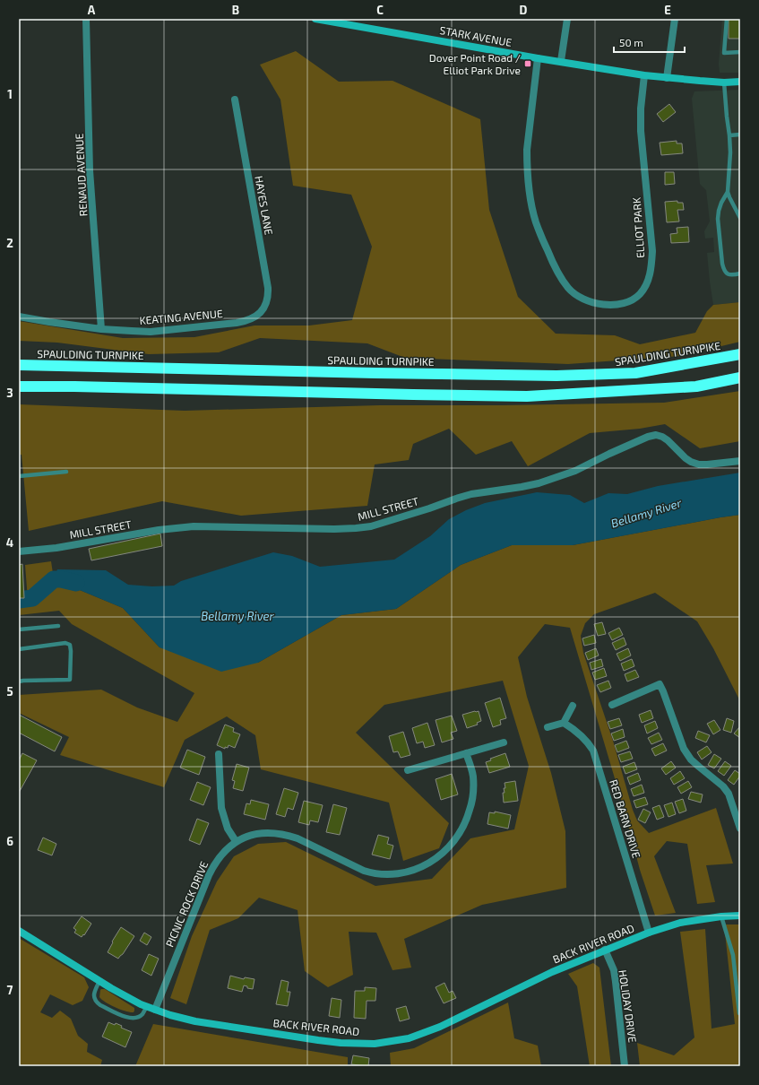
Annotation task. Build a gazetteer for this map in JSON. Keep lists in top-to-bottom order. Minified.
{"streets":{"highway":["SPAULDING TURNPIKE"],"street":["STARK AVENUE","RENAUD AVENUE","HAYES LANE","ELLIOT PARK","KEATING AVENUE","MILL STREET","RED BARN DRIVE","PICNIC ROCK DRIVE","BACK RIVER ROAD","HOLIDAY DRIVE"]},"crossings":[["STARK AVENUE","ELLIOT PARK"],["RENAUD AVENUE","KEATING AVENUE"],["HAYES LANE","KEATING AVENUE"],["RED BARN DRIVE","BACK RIVER ROAD"],["PICNIC ROCK DRIVE","BACK RIVER ROAD"],["BACK RIVER ROAD","HOLIDAY DRIVE"]],"water":["Bellamy River"],"places":{"transit":["Dover Point Road / Elliot Park Drive"]},"scale_bar":"50 m","grid":{"columns":["A","B","C","D","E"],"rows":["1","2","3","4","5","6","7"]}}
